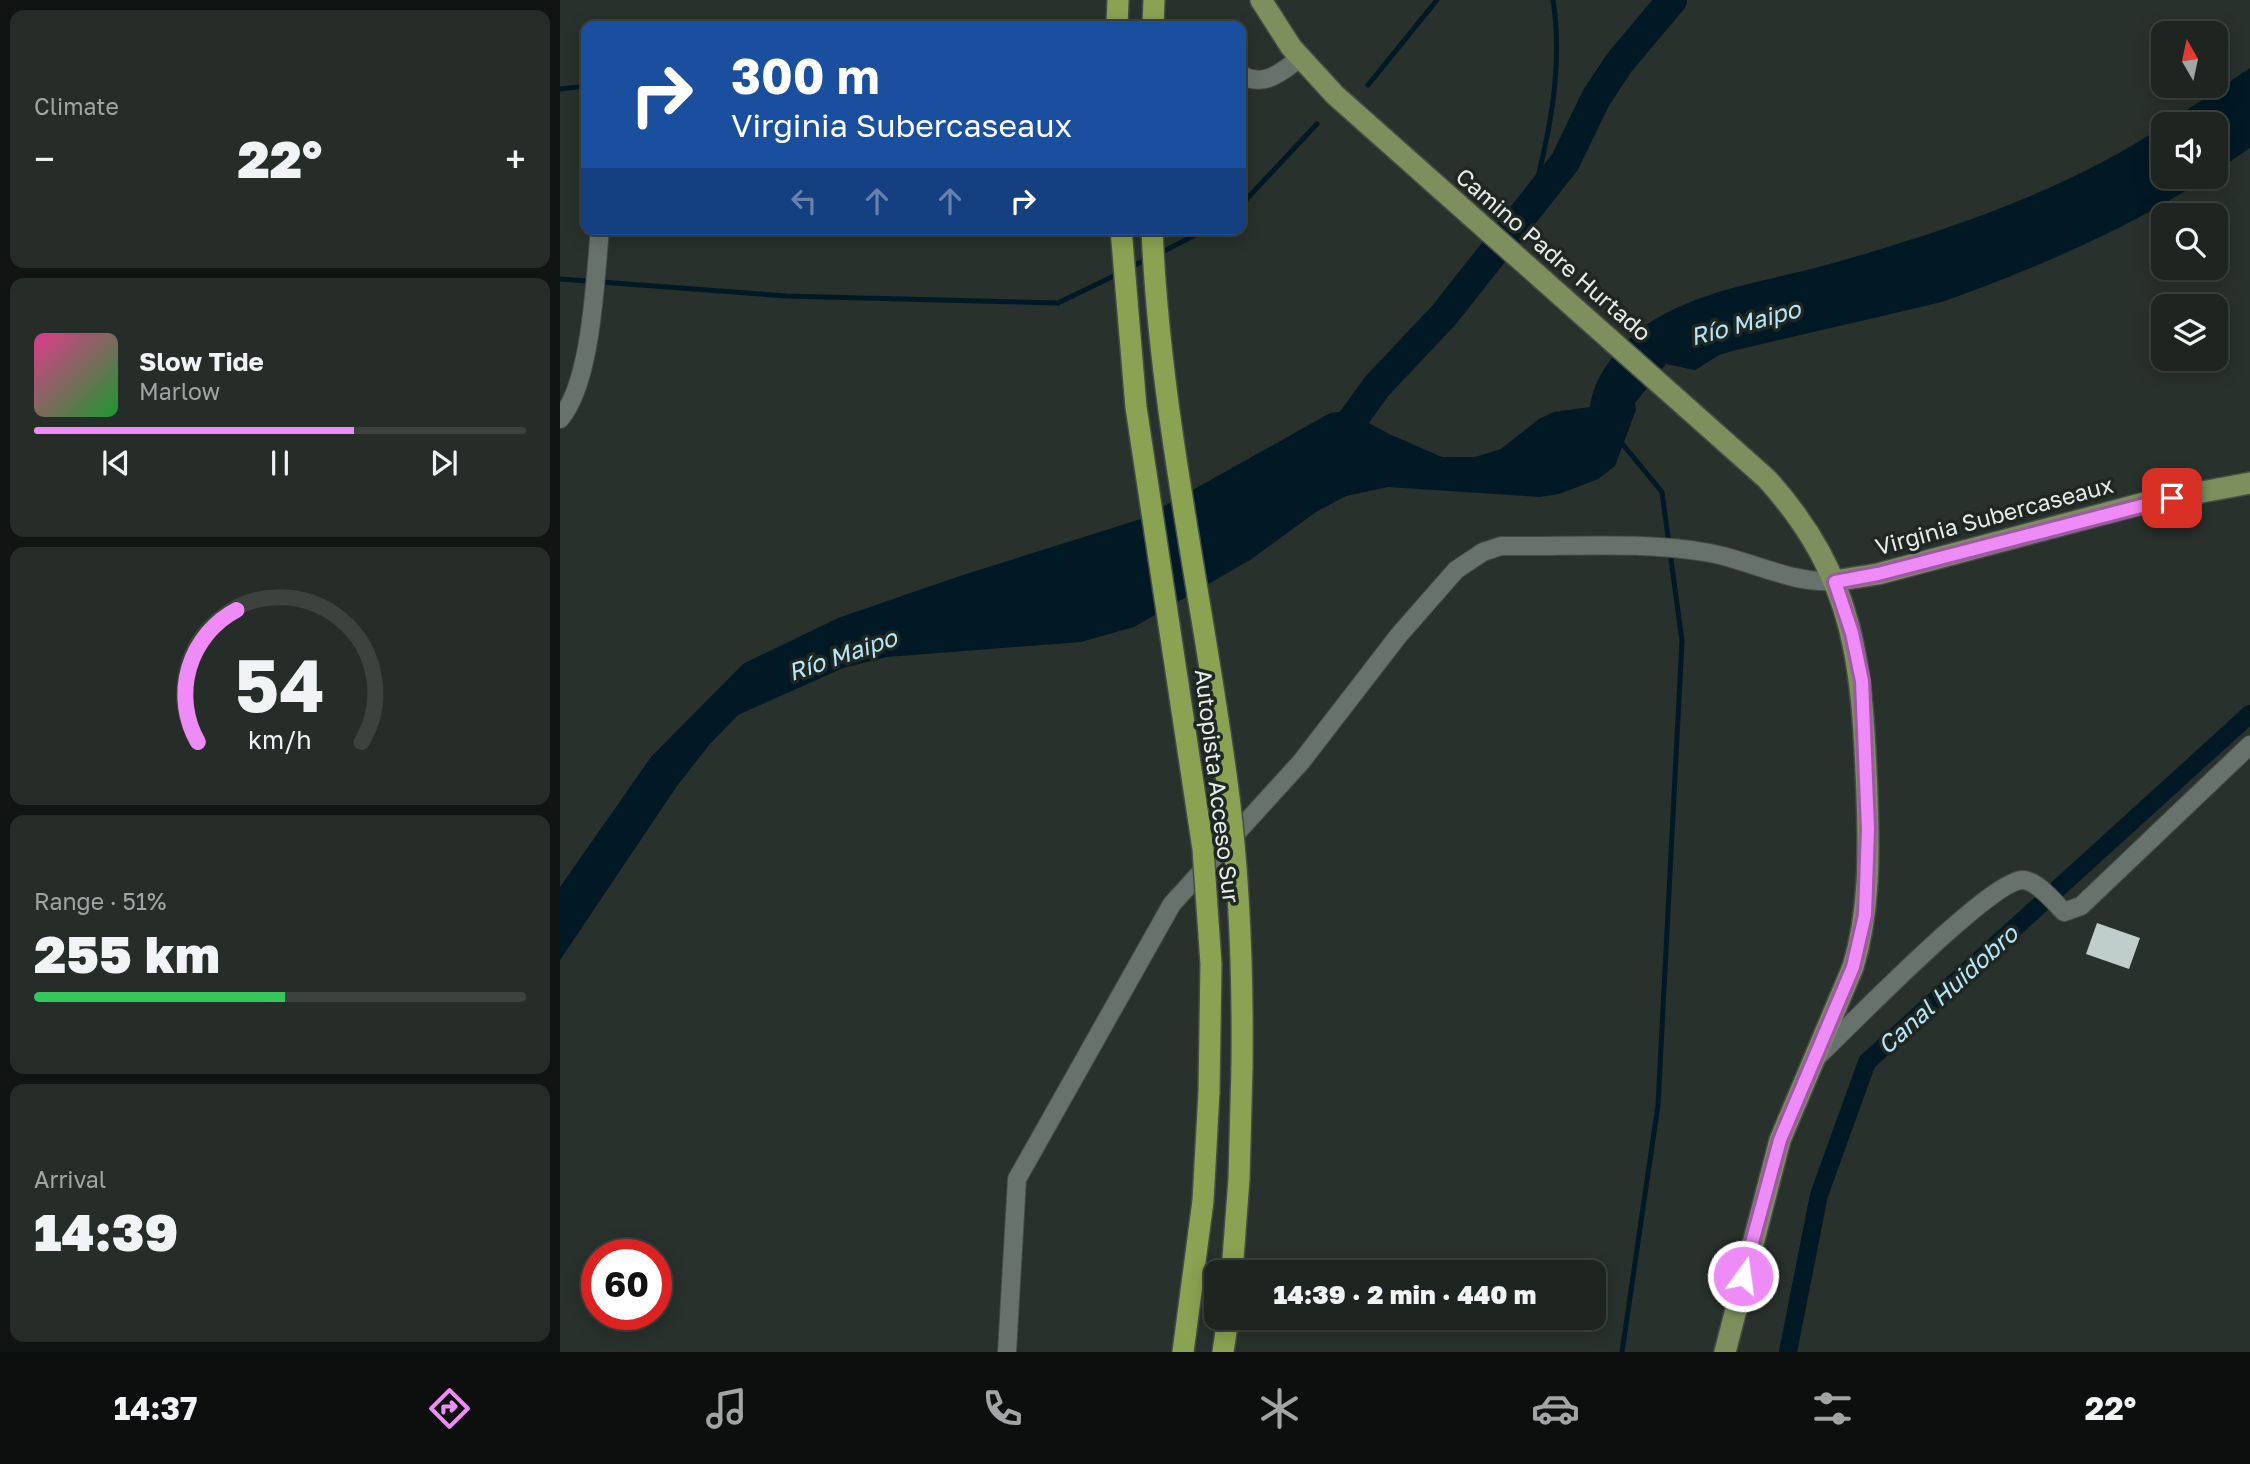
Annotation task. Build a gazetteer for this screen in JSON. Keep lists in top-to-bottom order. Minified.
{"streets":{"highway":["Autopista Acceso Sur"],"main road":["Camino Padre Hurtado","Virginia Subercaseaux"]},"crossings":[["Camino Padre Hurtado","Virginia Subercaseaux"]],"water":["Río Maipo","Canal Huidobro"],"north":"top","page":{"tile":["Climate",["Range · 51%","255 km"],["Arrival","14:39"]],"turn":["300 m","Virginia Subercaseaux"],"heat":["−","22°","+"],"song":["Slow Tide","Marlow"],"limit":"60","trip":"14:39 · 2 min · 440 m","tabs":["14:37","22°"],"gauge":["54","km/h"]}}
